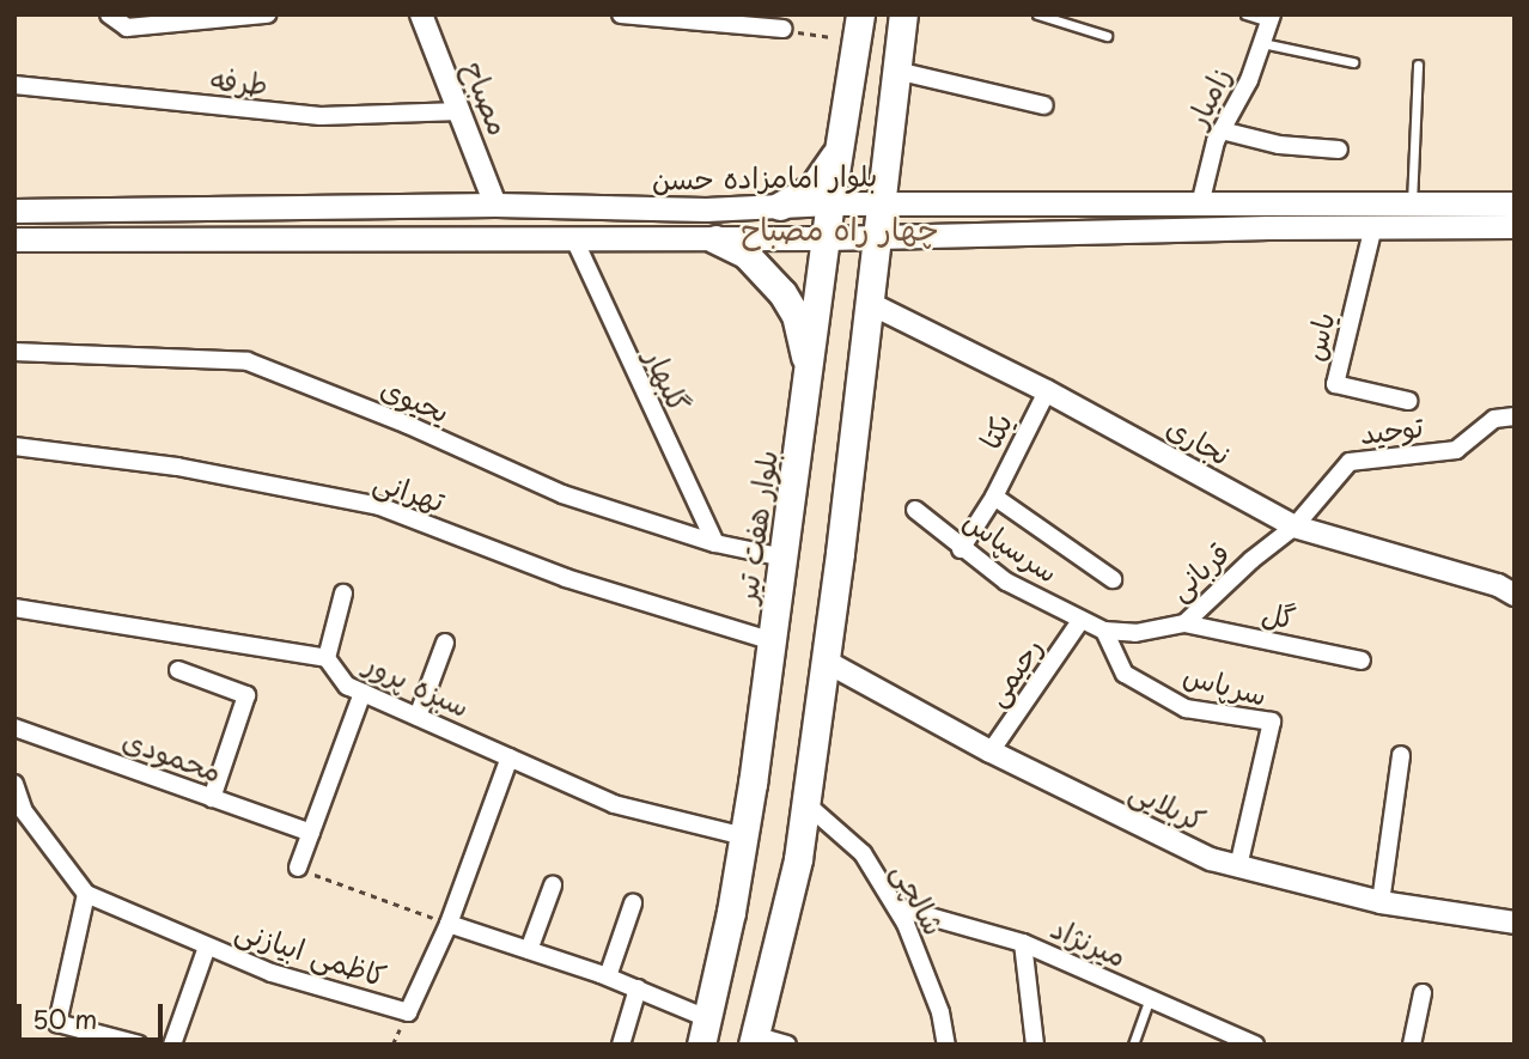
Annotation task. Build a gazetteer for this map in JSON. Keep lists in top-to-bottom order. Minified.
{"streets":{"main road":["بلوار امامزاده حسن","بلوار هفت تیر"],"street":["طرفه","زامیار","مصباح","یاس","گلبهار","یحیوی","توحید","یکتا","نجاری","تهرانی","سرسپاس","قربانی","گل","رحیمی","سبزه پرور","سرپاس","محمودی","کربلایی","شالچی","میرنژاد","کاظمی ابیازنی"]},"crossings":[["طرفه","مصباح"],["زامیار","بلوار امامزاده حسن"],["مصباح","بلوار امامزاده حسن"],["بلوار امامزاده حسن","یاس"],["بلوار امامزاده حسن","گلبهار"],["بلوار امامزاده حسن","بلوار هفت تیر"],["گلبهار","یحیوی"],["یحیوی","بلوار هفت تیر"],["توحید","نجاری"],["توحید","قربانی"],["یکتا","نجاری"],["یکتا","سرسپاس"],["نجاری","قربانی"],["تهرانی","بلوار هفت تیر"],["بلوار هفت تیر","سبزه پرور"],["سرسپاس","قربانی"],["سرسپاس","رحیمی"],["قربانی","گل"],["قربانی","رحیمی"],["قربانی","سرپاس"],["رحیمی","کربلایی"],["سرپاس","کربلایی"],["شالچی","میرنژاد"]],"districts":["چهار راه مصباح"],"scale_bar":"50 m"}
